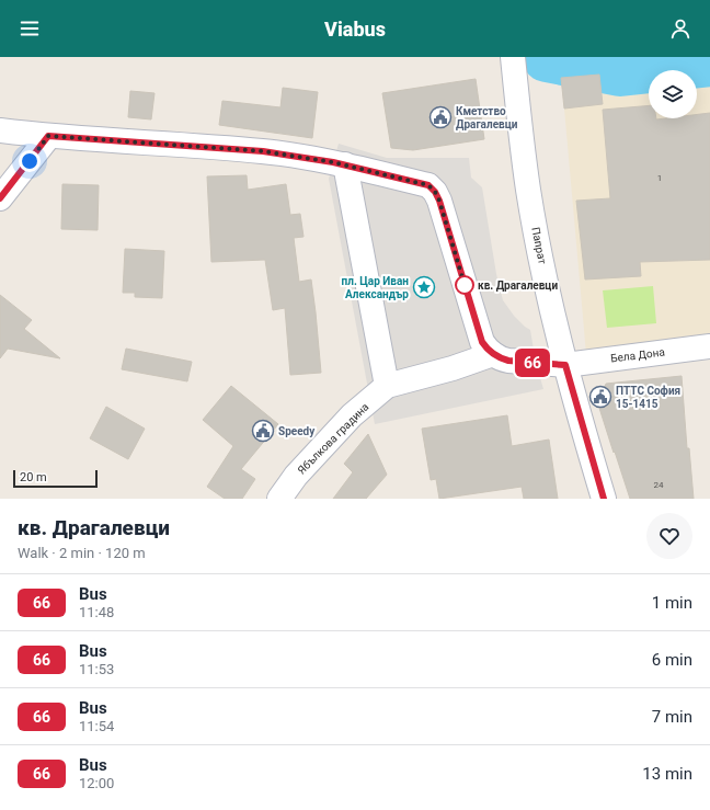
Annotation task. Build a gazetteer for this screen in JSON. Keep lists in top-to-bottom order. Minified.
{"streets":{"street":["Папрат","Бела Дона","Ябълкова градина"]},"crossings":[["Папрат","Бела Дона"],["Бела Дона","Ябълкова градина"]],"places":{"public building":["Кметство Драгалевци","ПТТС София 15-1415","Speedy"],"other":["кв. Драгалевци"],"place":["пл. Цар Иван Александър"]},"lines":["bus line 66"],"house_numbers":["1","24"],"scale_bar":"20 m","page":{"header":"Viabus","on_map":"66","scale":"20 m","heading":["кв. Драгалевци","Walk · 2 min · 120 m"],"list":[{"mark":"66","name":"Bus","note":"11:48","value":"1 min"},{"mark":"66","name":"Bus","note":"11:53","value":"6 min"},{"mark":"66","name":"Bus","note":"11:54","value":"7 min"},{"mark":"66","name":"Bus","note":"12:00","value":"13 min"}]}}
